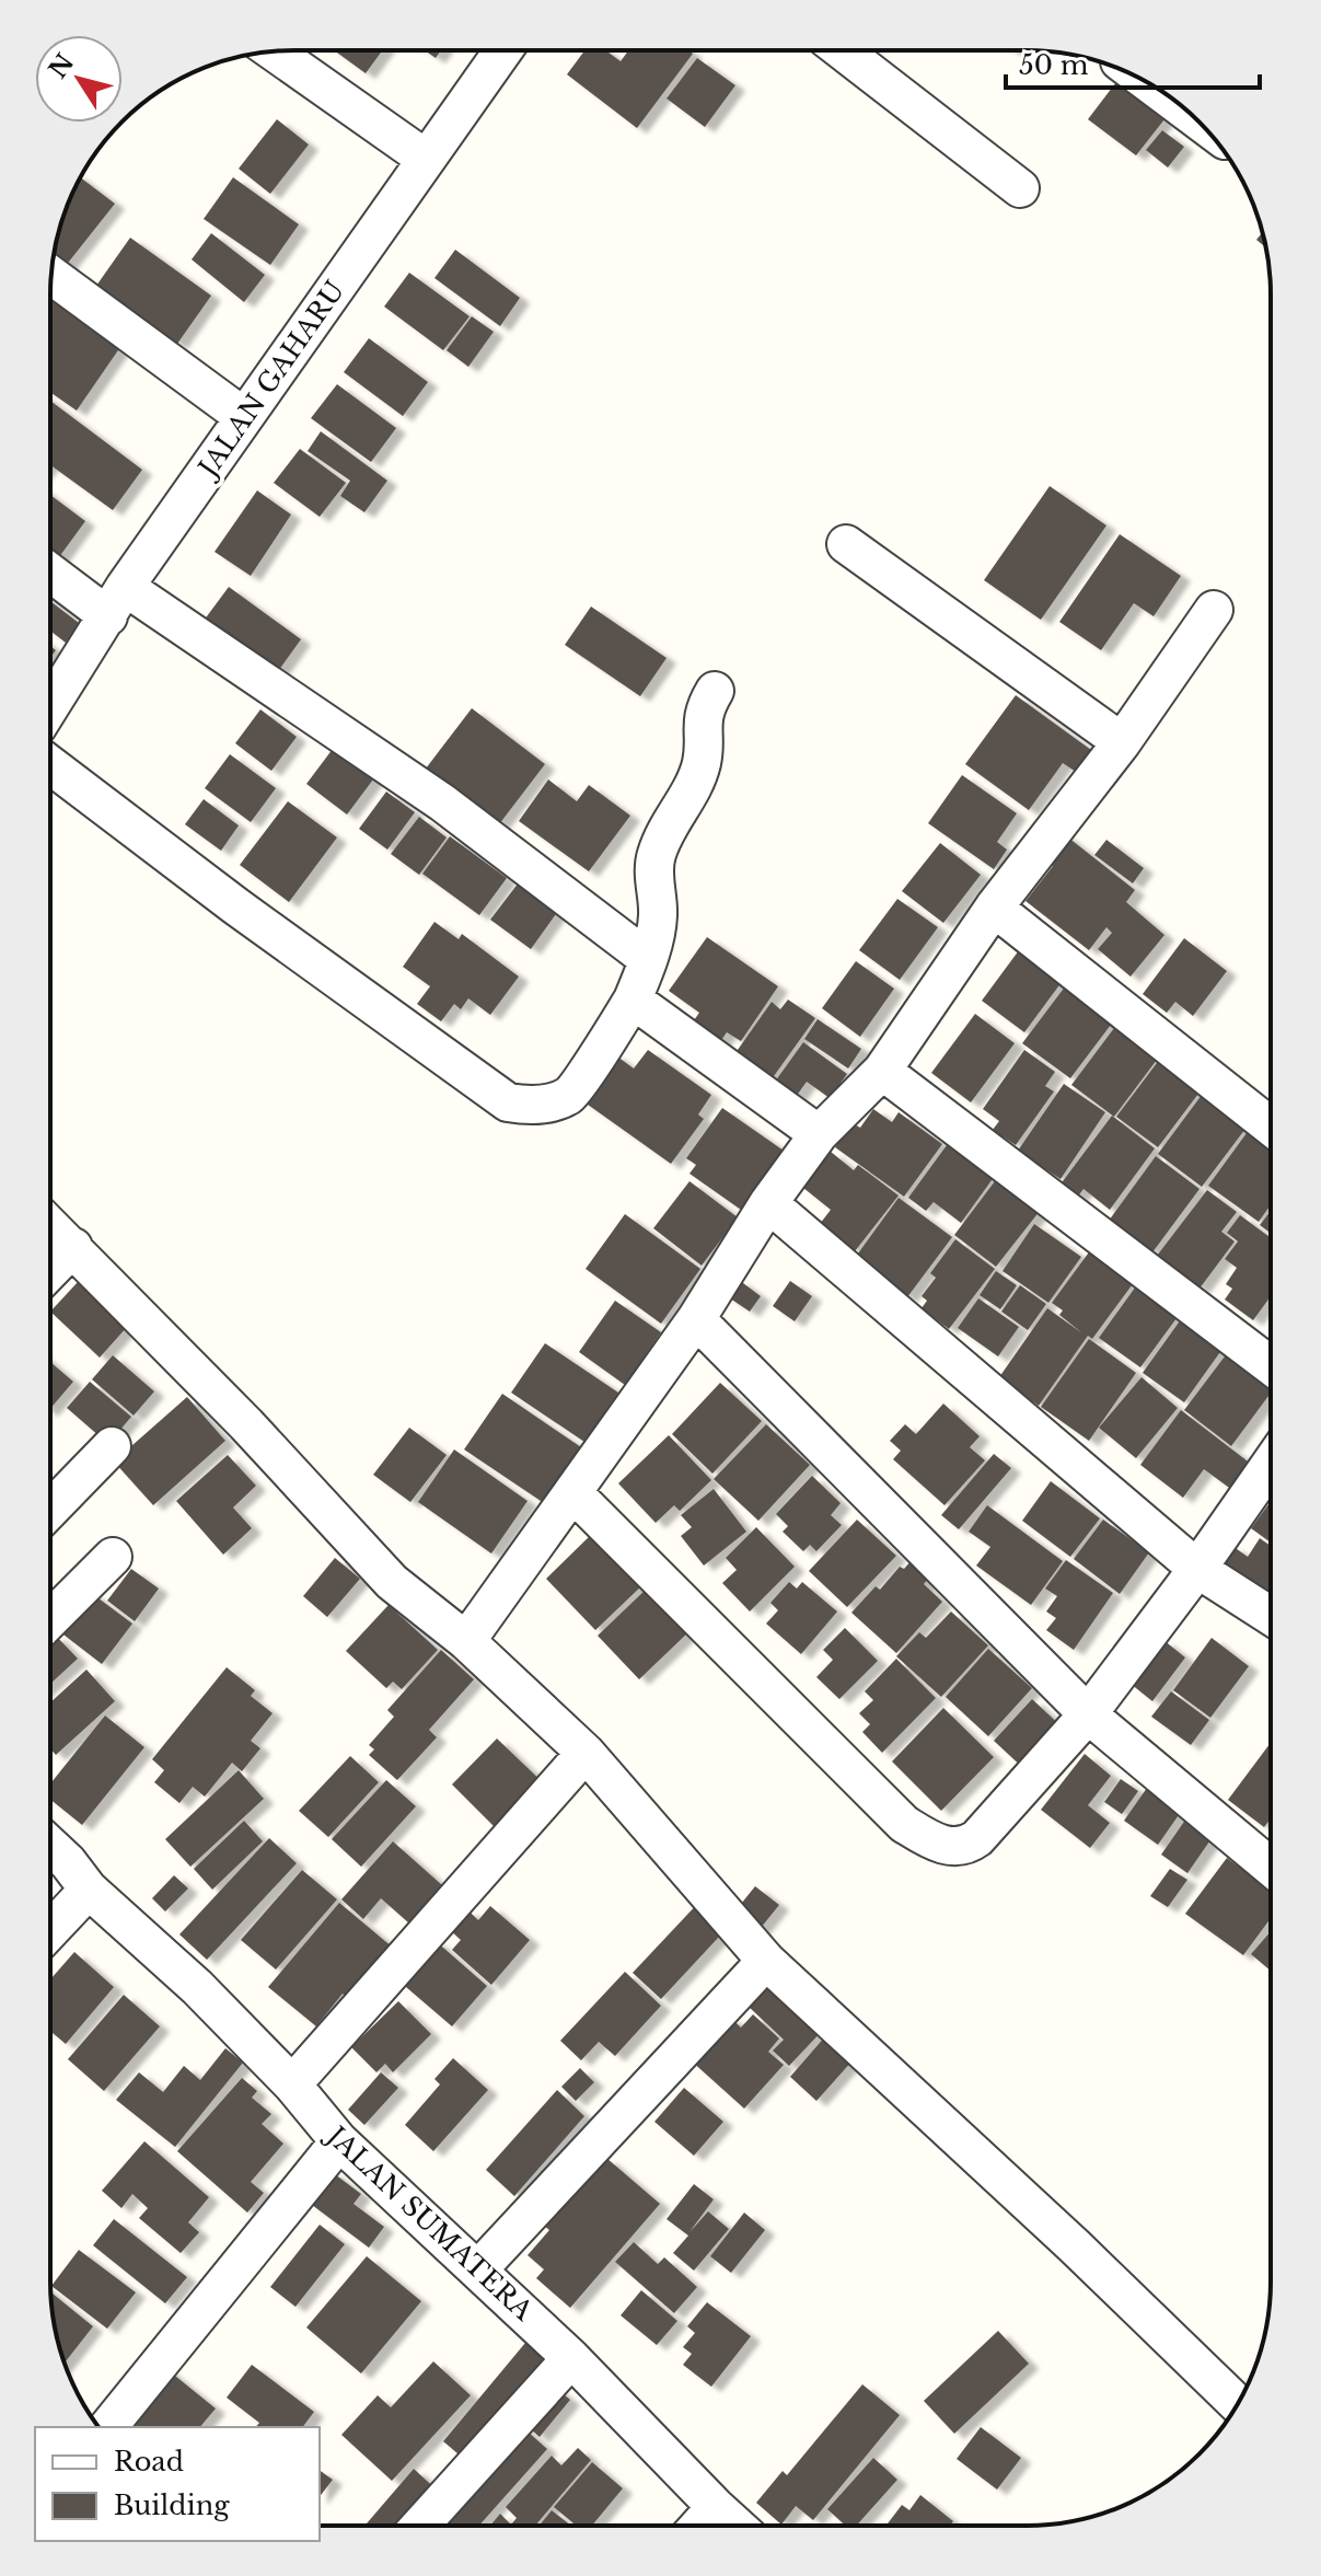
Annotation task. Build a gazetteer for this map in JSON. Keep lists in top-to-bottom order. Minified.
{"streets":{"street":["JALAN GAHARU","JALAN SUMATERA"]},"legend":["Road","Building"],"scale_bar":"50 m","north":"top left"}
